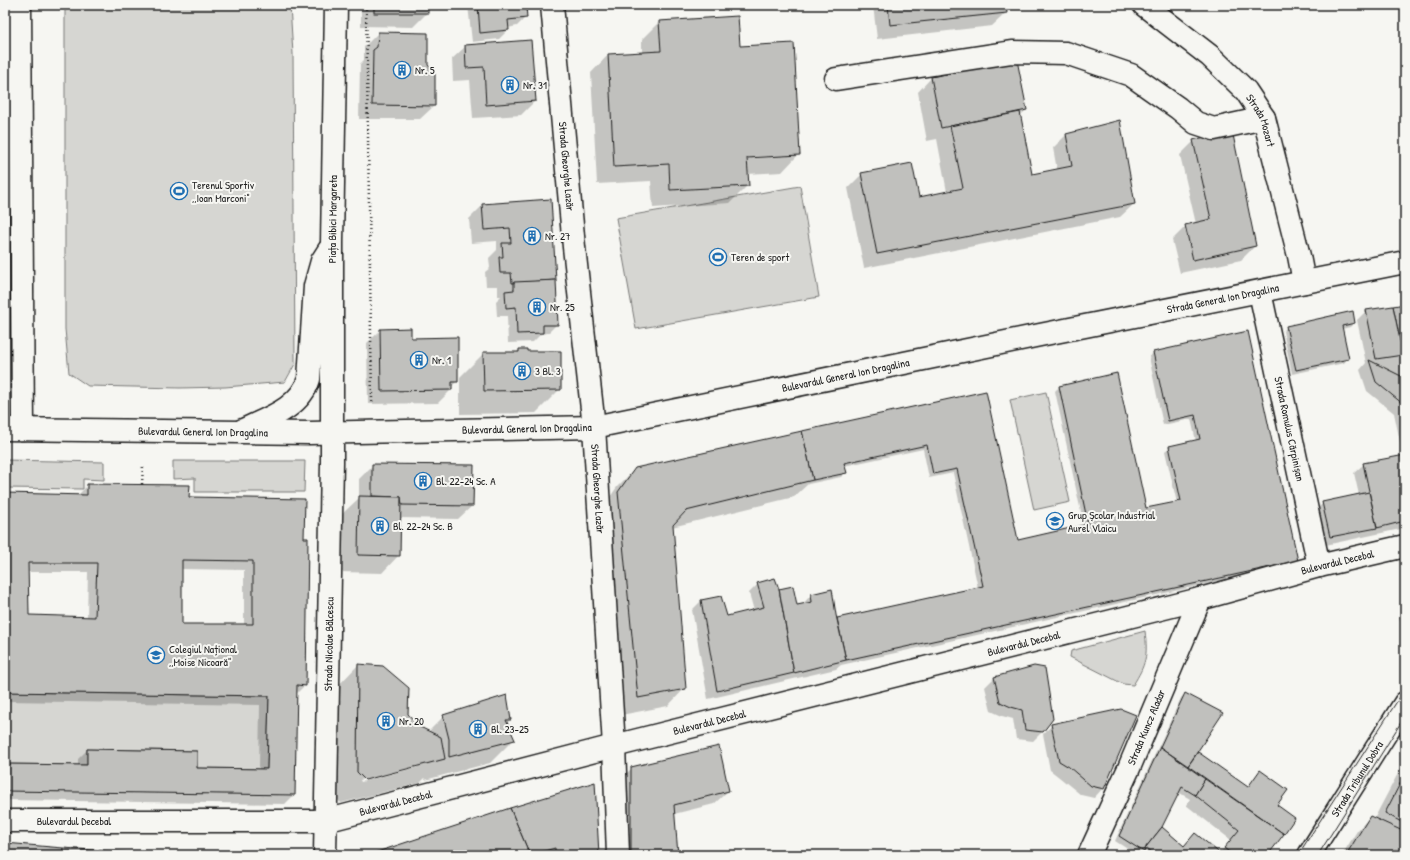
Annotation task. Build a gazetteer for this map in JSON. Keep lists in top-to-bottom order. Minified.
{"streets":{"street":["Strada Mozart","Strada Gheorghe Lazăr","Piața Bibici Margareta","Strada General Ion Dragalina","Bulevardul General Ion Dragalina","Strada Romulus Cărpinișan","Bulevardul Decebal","Strada Nicolae Bălcescu","Strada Kuncz Aladar","Strada Tribunul Dobra"]},"crossings":[["Strada Mozart","Strada General Ion Dragalina"],["Strada Gheorghe Lazăr","Bulevardul General Ion Dragalina"],["Strada Gheorghe Lazăr","Bulevardul Decebal"],["Piața Bibici Margareta","Bulevardul General Ion Dragalina"],["Piața Bibici Margareta","Strada Nicolae Bălcescu"],["Strada General Ion Dragalina","Bulevardul General Ion Dragalina"],["Strada General Ion Dragalina","Strada Romulus Cărpinișan"],["Bulevardul General Ion Dragalina","Strada Nicolae Bălcescu"],["Strada Romulus Cărpinișan","Bulevardul Decebal"],["Bulevardul Decebal","Strada Nicolae Bălcescu"],["Bulevardul Decebal","Strada Kuncz Aladar"]],"places":{"building":["Nr. 5","Nr. 31","Nr. 27","Nr. 25","Nr. 1","3 Bl. 3","Bl. 22-24 Sc. A","Bl. 22-24 Sc. B","Nr. 20","Bl. 23-25"],"sports":["Terenul Sportiv ,,Ioan Marconi\"","Teren de sport"],"school or university":["Grup Școlar Industrial Aurel Vlaicu","Colegiul Național ,,Moise Nicoară\""]}}
